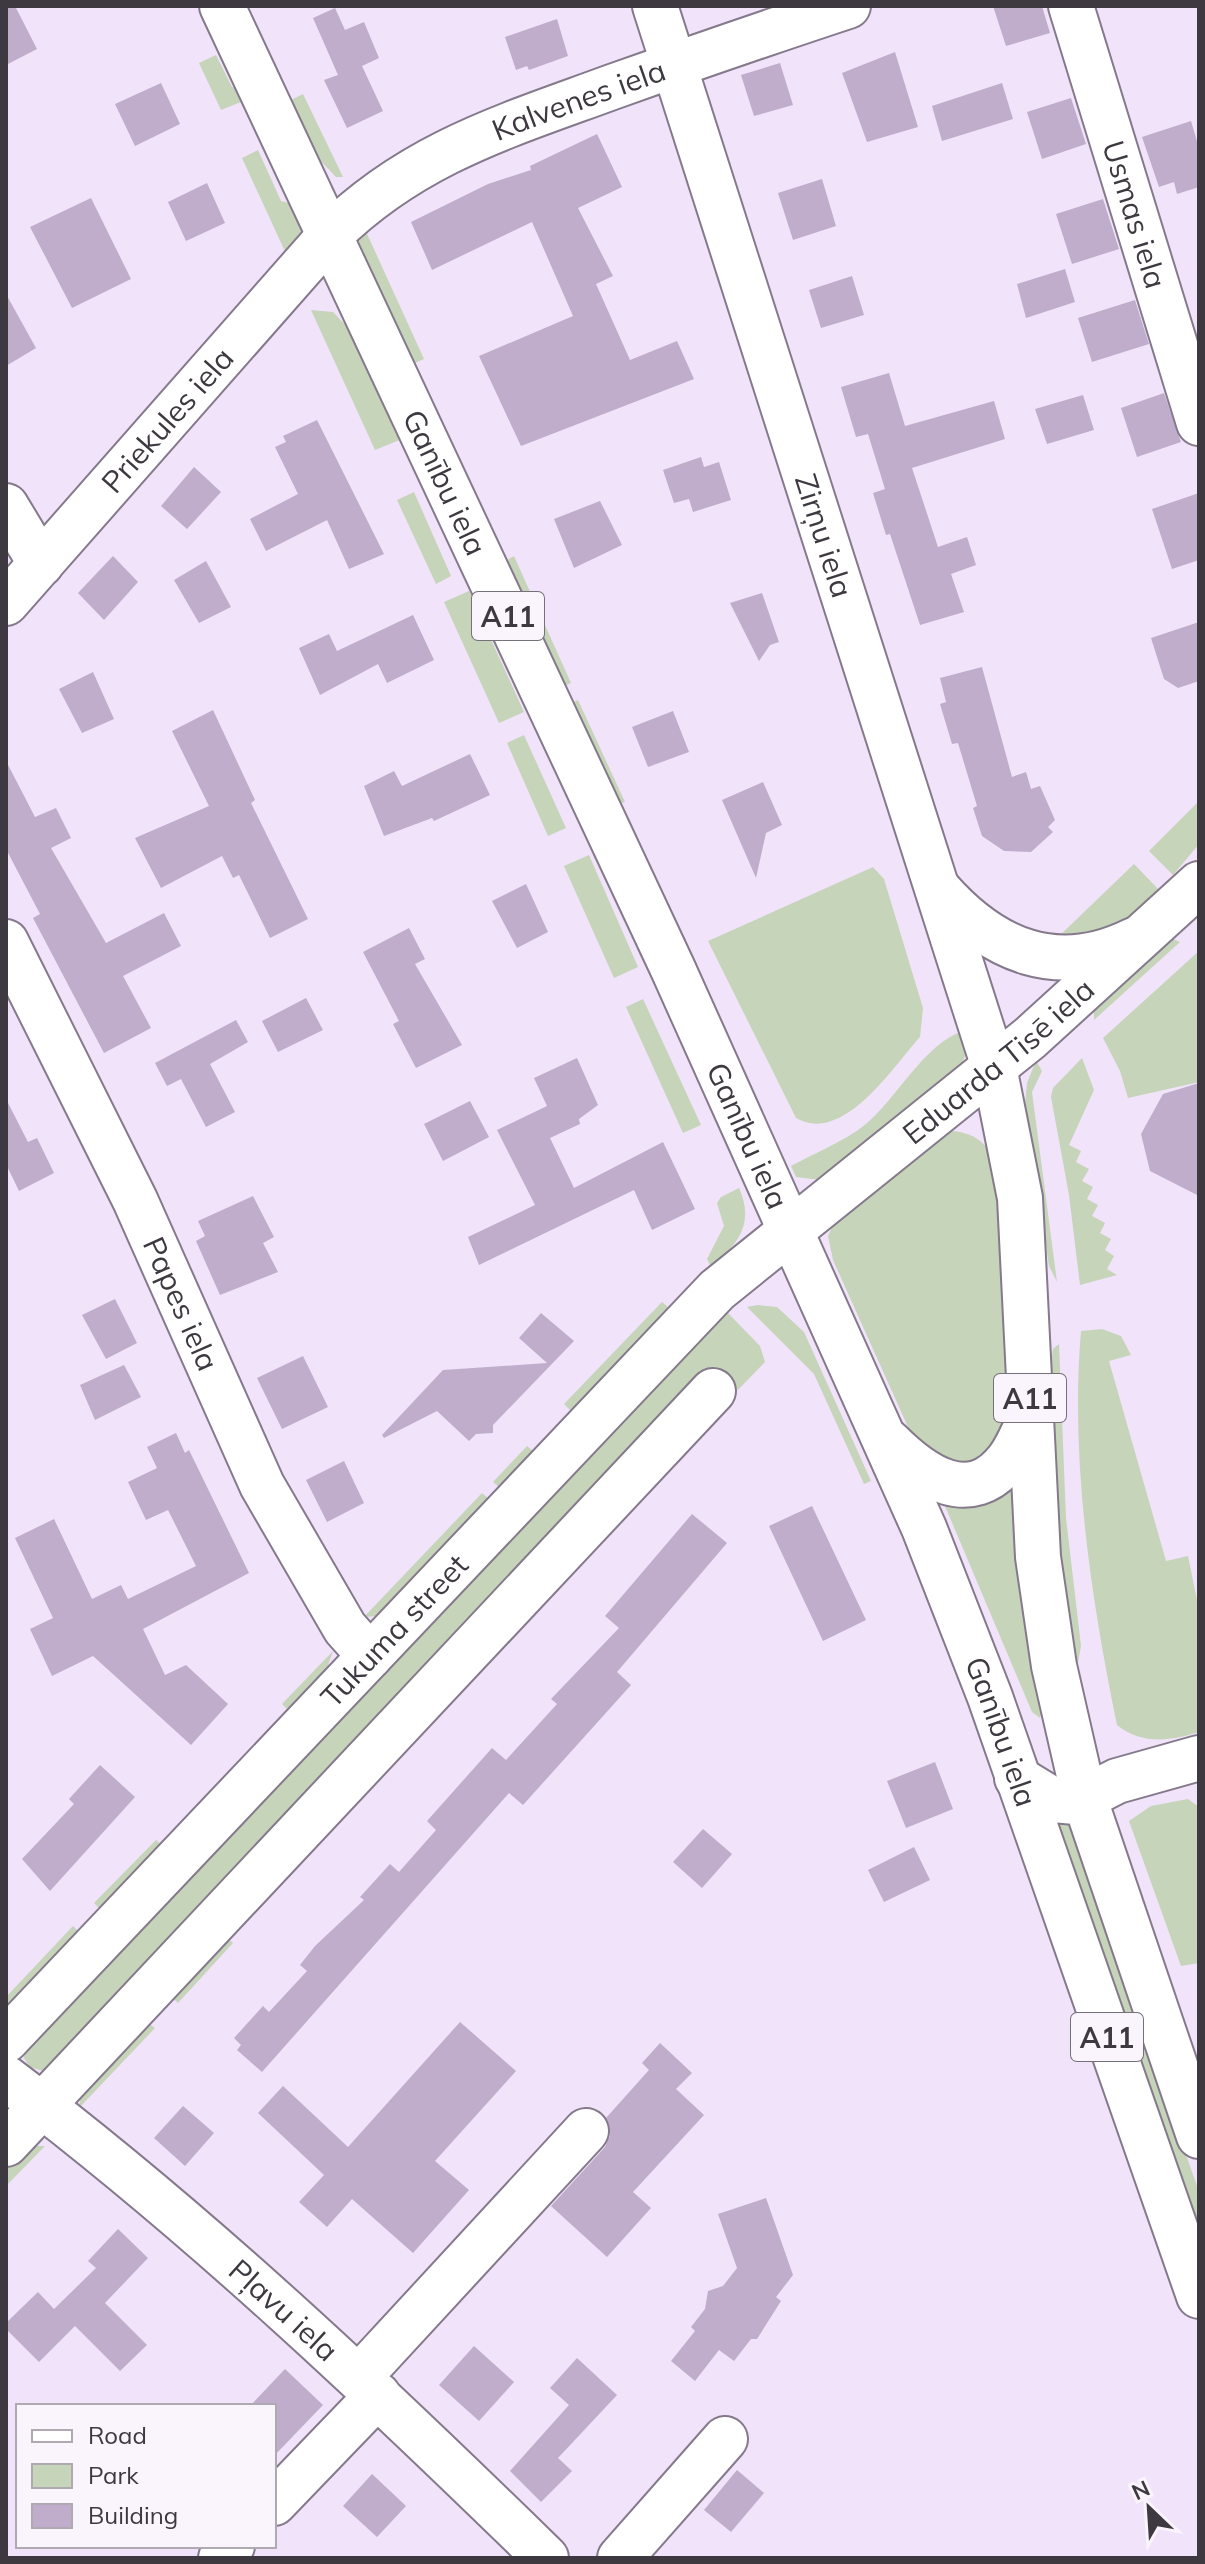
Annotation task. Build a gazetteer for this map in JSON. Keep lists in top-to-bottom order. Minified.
{"streets":{"main road":["Kalvenes iela","Usmas iela","Priekules iela","Ganību iela","Zirņu iela","A11","Eduarda Tisē iela","Papes iela","Tukuma street","Pļavu iela"]},"crossings":[["Kalvenes iela","Priekules iela"],["Kalvenes iela","Ganību iela"],["Kalvenes iela","Zirņu iela"],["Priekules iela","Ganību iela"],["Ganību iela","Zirņu iela"],["Ganību iela","Eduarda Tisē iela"],["Ganību iela","Tukuma street"],["Zirņu iela","Eduarda Tisē iela"],["Eduarda Tisē iela","Tukuma street"],["Papes iela","Tukuma street"]],"legend":["Road","Park","Building"],"north":"top left"}
